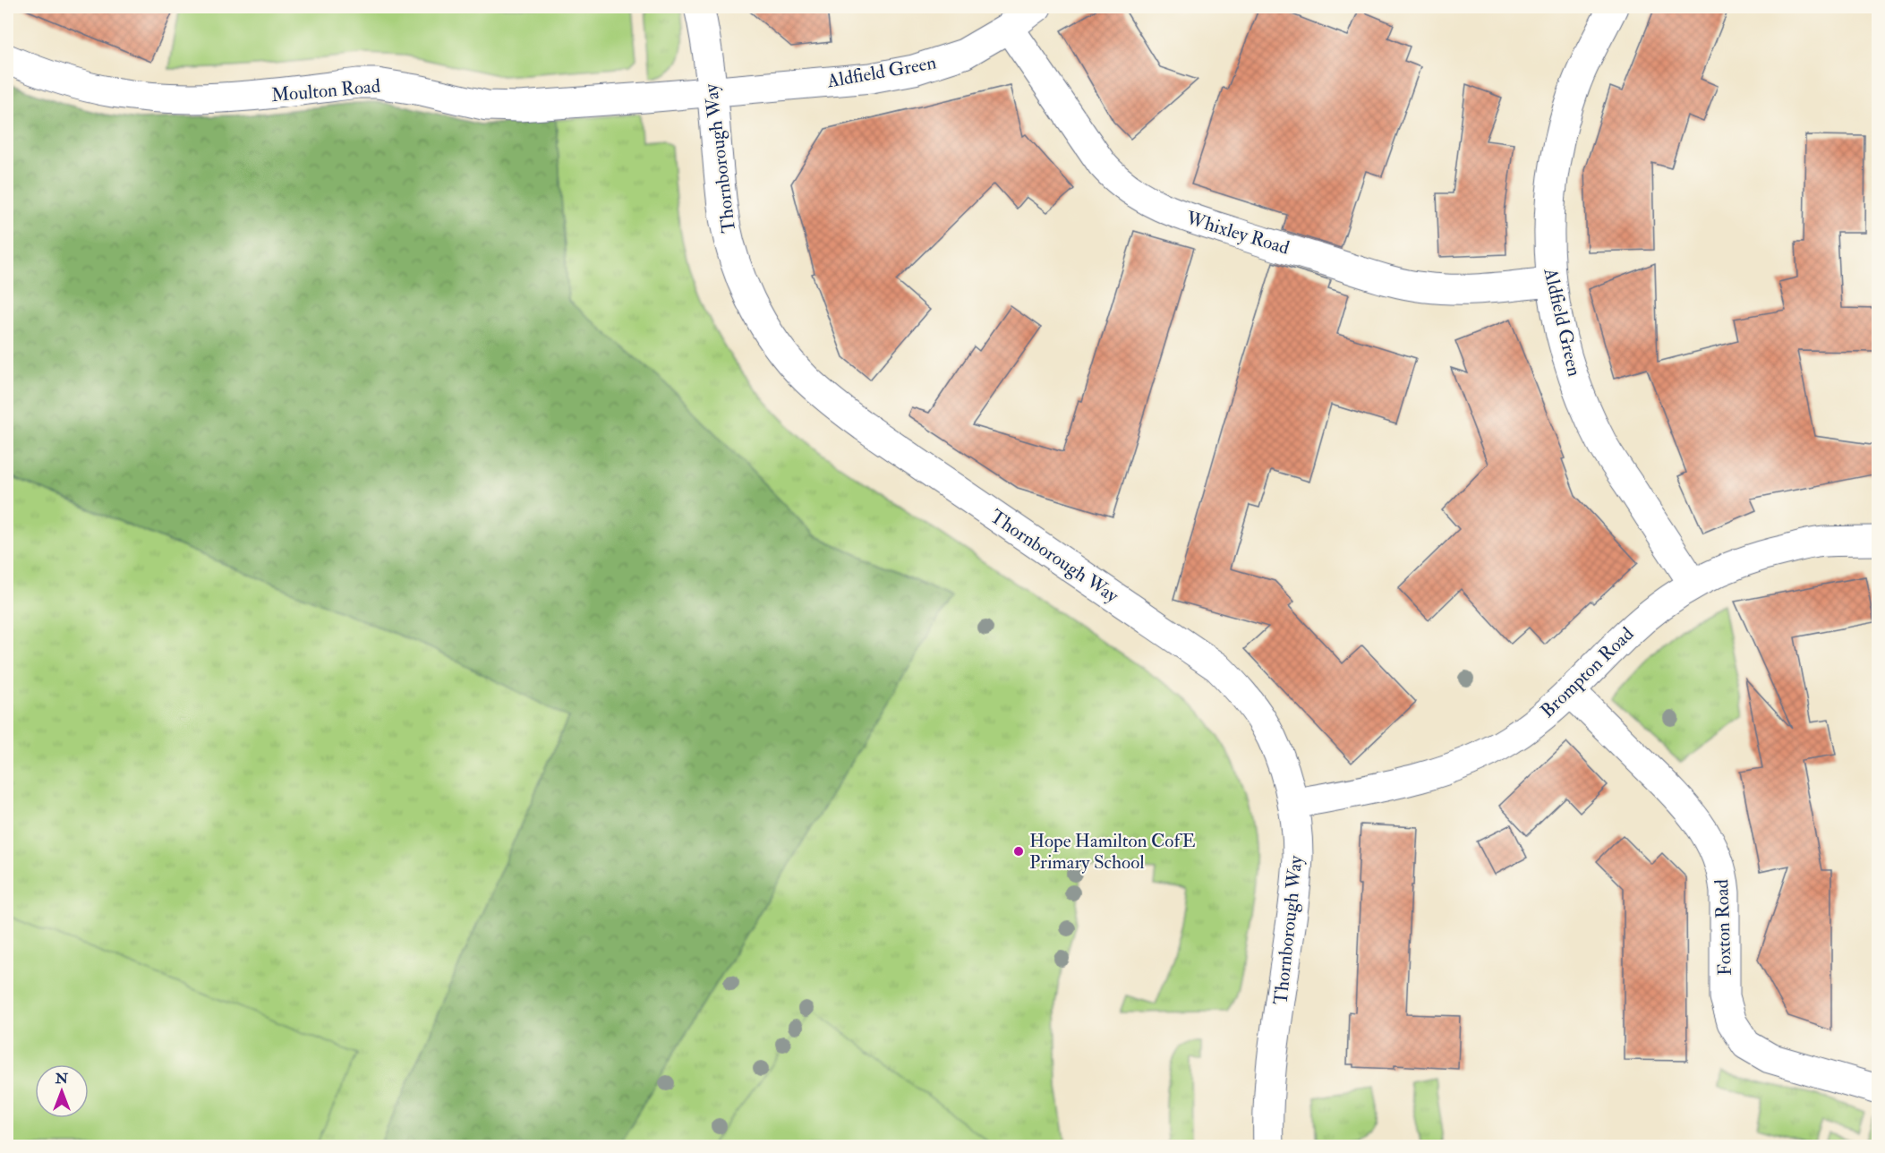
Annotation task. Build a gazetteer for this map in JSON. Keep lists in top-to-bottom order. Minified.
{"streets":{"street":["Aldfield Green","Moulton Road","Thornborough Way","Whixley Road","Brompton Road","Foxton Road"]},"crossings":[["Aldfield Green","Moulton Road"],["Aldfield Green","Thornborough Way"],["Aldfield Green","Whixley Road"],["Aldfield Green","Brompton Road"],["Moulton Road","Thornborough Way"],["Thornborough Way","Brompton Road"],["Brompton Road","Foxton Road"]],"places":["Hope Hamilton CofE Primary School"],"north":"top"}
